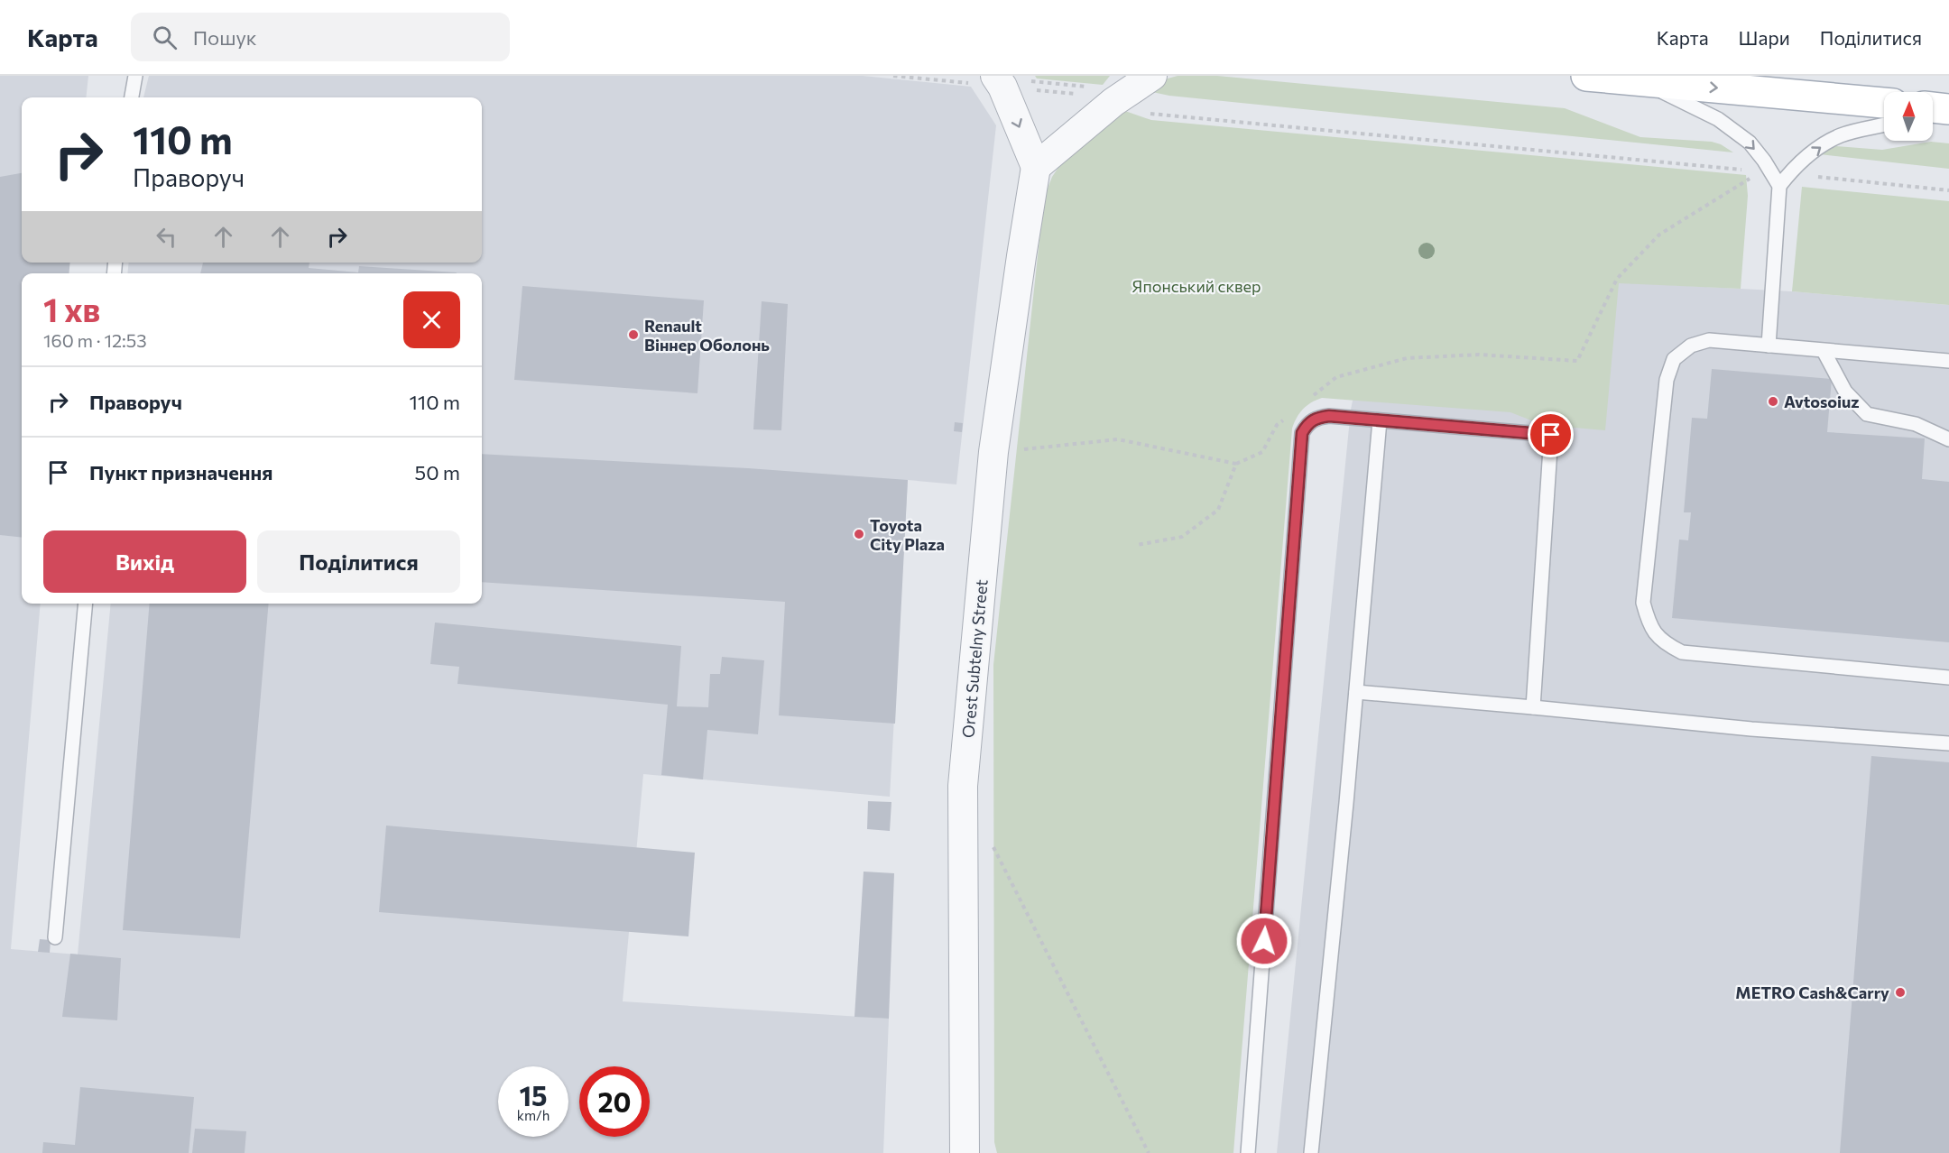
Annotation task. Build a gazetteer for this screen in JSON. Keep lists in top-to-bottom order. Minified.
{"streets":{"street":["Orest Subtelny Street"]},"parks":["Японський сквер"],"places":["Renault Віннер Оболонь","Avtosoiuz","Toyota City Plaza","METRO Cash&Carry"],"north":"top","page":{"header":"Карта","search":"Пошук","nav":["Карта","Шари","Поділитися"],"turn":["110 m","Праворуч"],"heading":["1 хв","160 m · 12:53"],"list":[{"name":"Праворуч","value":"110 m"},{"name":"Пункт призначення","value":"50 m"}],"buttons":["Вихід","Поділитися"],"speed":"15 km/h","limit":"20"}}
